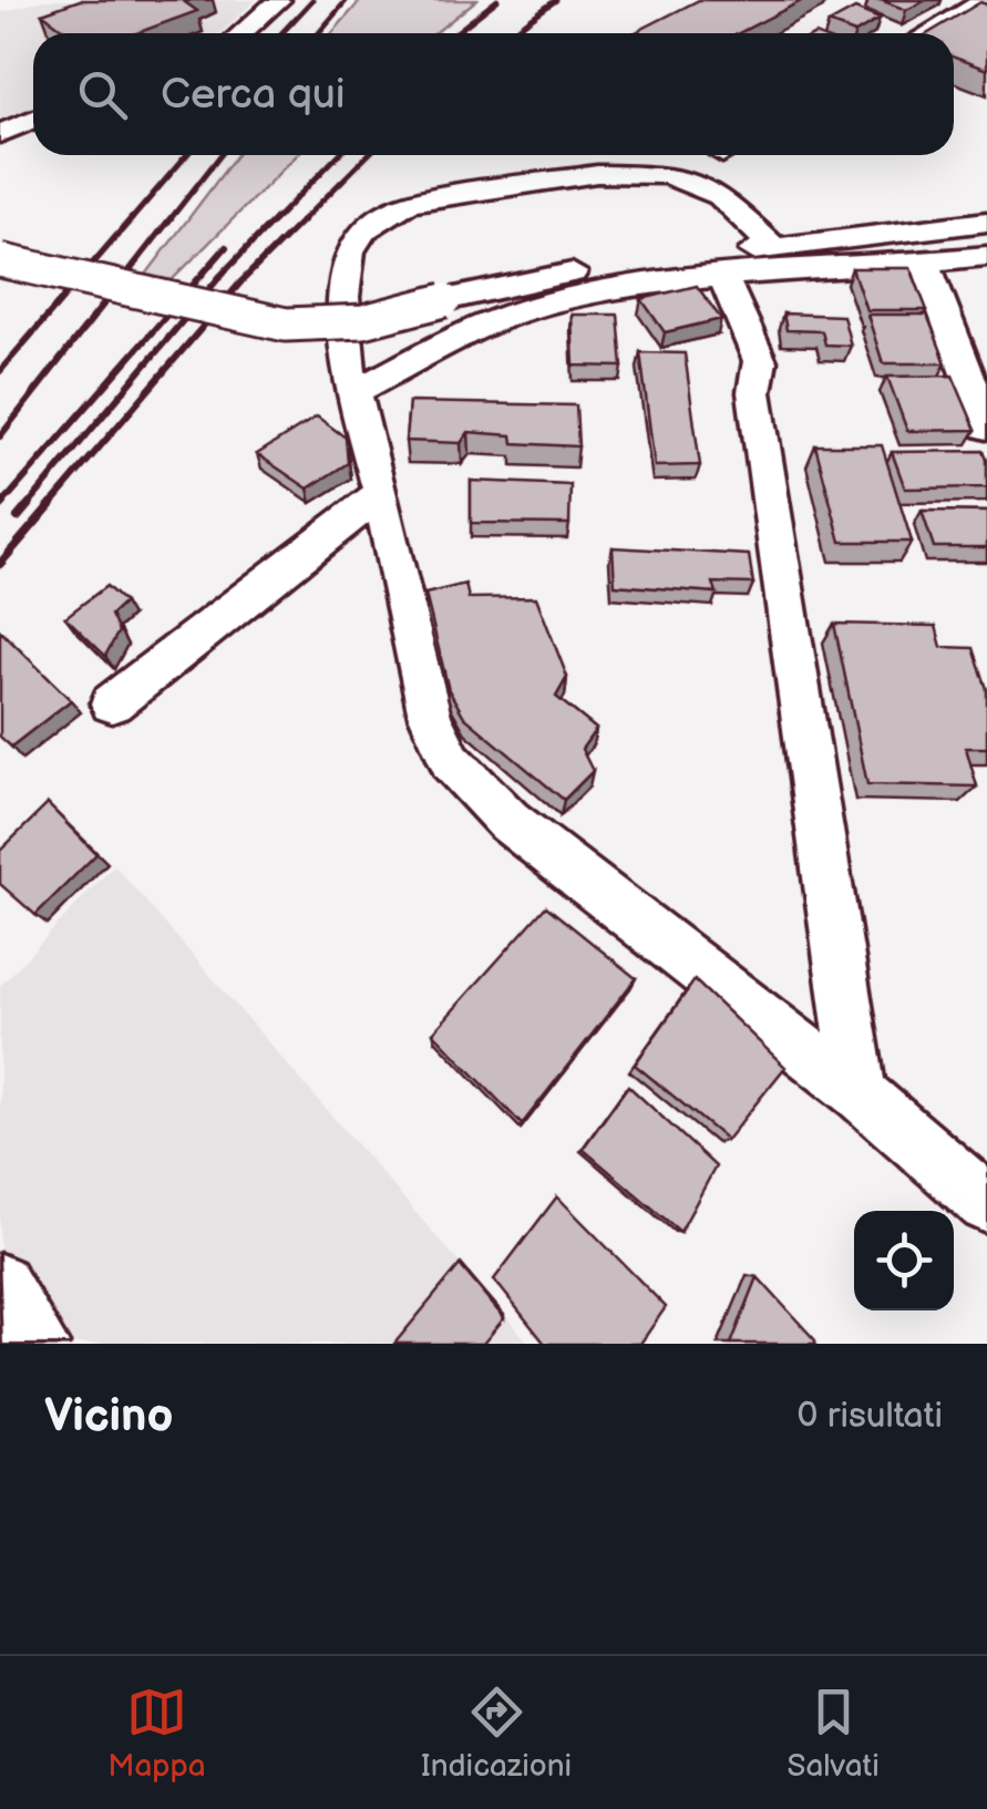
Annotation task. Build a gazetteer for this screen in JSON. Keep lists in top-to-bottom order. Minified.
{"page":{"search":"Cerca qui","heading":["Vicino","0 risultati"],"nav":["Mappa","Indicazioni","Salvati"]}}
